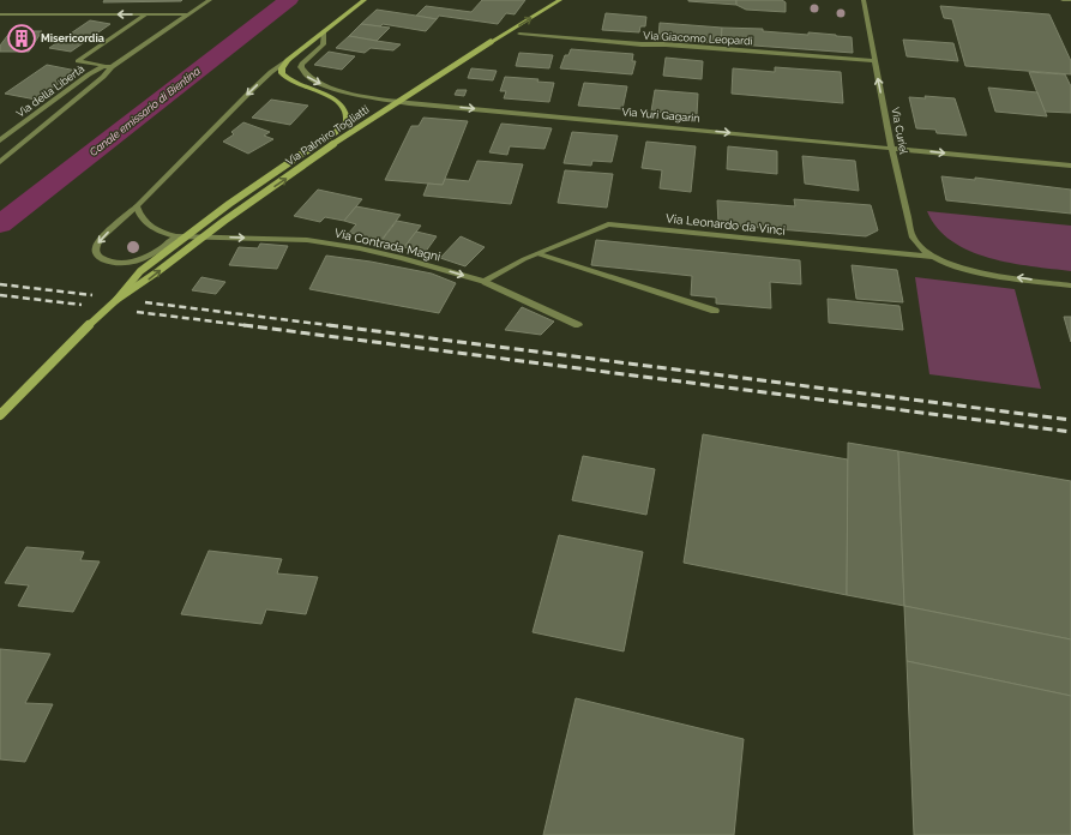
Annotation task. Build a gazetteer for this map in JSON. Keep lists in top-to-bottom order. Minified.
{"streets":{"main road":["Via Palmiro Togliatti"],"street":["Via Giacomo Leopardi","Via della Libertà","Via Yuri Gagarin","Via Curiel","Via Leonardo da Vinci","Via Contrada Magni"]},"crossings":[["Via Giacomo Leopardi","Via Curiel"],["Via Yuri Gagarin","Via Curiel"],["Via Curiel","Via Leonardo da Vinci"],["Via Leonardo da Vinci","Via Contrada Magni"]],"one_way":["Via Yuri Gagarin","Via Palmiro Togliatti","Via Contrada Magni"],"water":["Canale emissario di Bientina"],"places":{"building":["Misericordia"]}}
